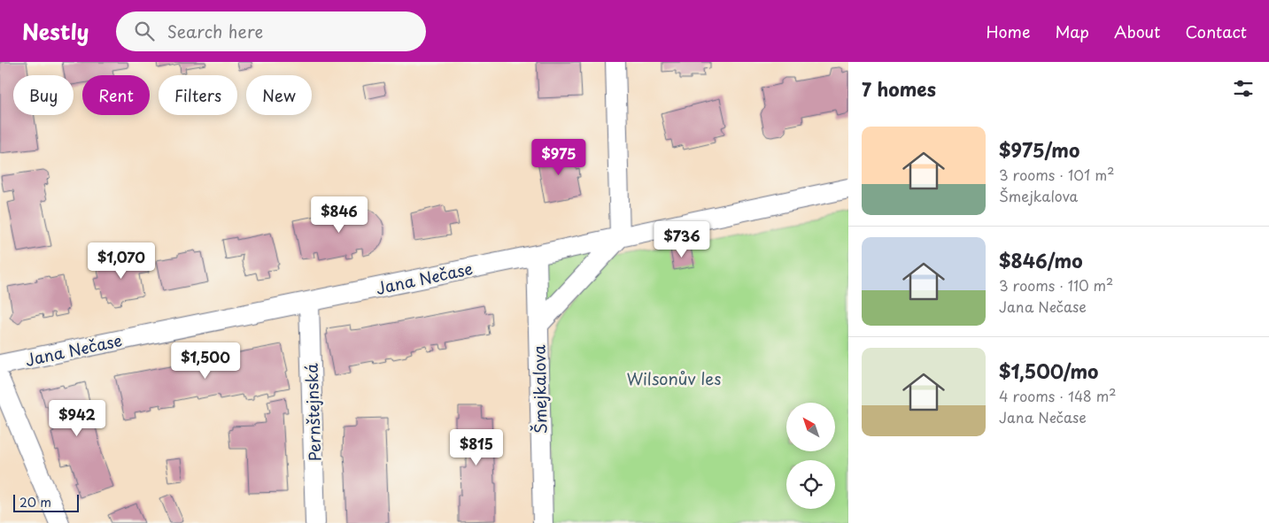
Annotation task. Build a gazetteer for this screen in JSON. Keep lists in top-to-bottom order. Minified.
{"streets":{"street":["Jana Nečase","Šmejkalova","Pernštejnská"]},"crossings":[["Jana Nečase","Šmejkalova"],["Jana Nečase","Pernštejnská"]],"parks":["Wilsonův les"],"scale_bar":"20 m","north":"top left","page":{"header":"Nestly","search":"Search here","nav":["Home","Map","About","Contact"],"heading":"7 homes","chip":["Buy","Rent","Filters","New"],"list":[{"name":"$975/mo","note":"3 rooms · 101 m² · Šmejkalova"},{"name":"$846/mo","note":"3 rooms · 110 m² · Jana Nečase"},{"name":"$1,500/mo","note":"4 rooms · 148 m² · Jana Nečase"}],"price":["$975","$846","$736","$1,070","$1,500","$942","$815"],"scale":"20 m"}}
